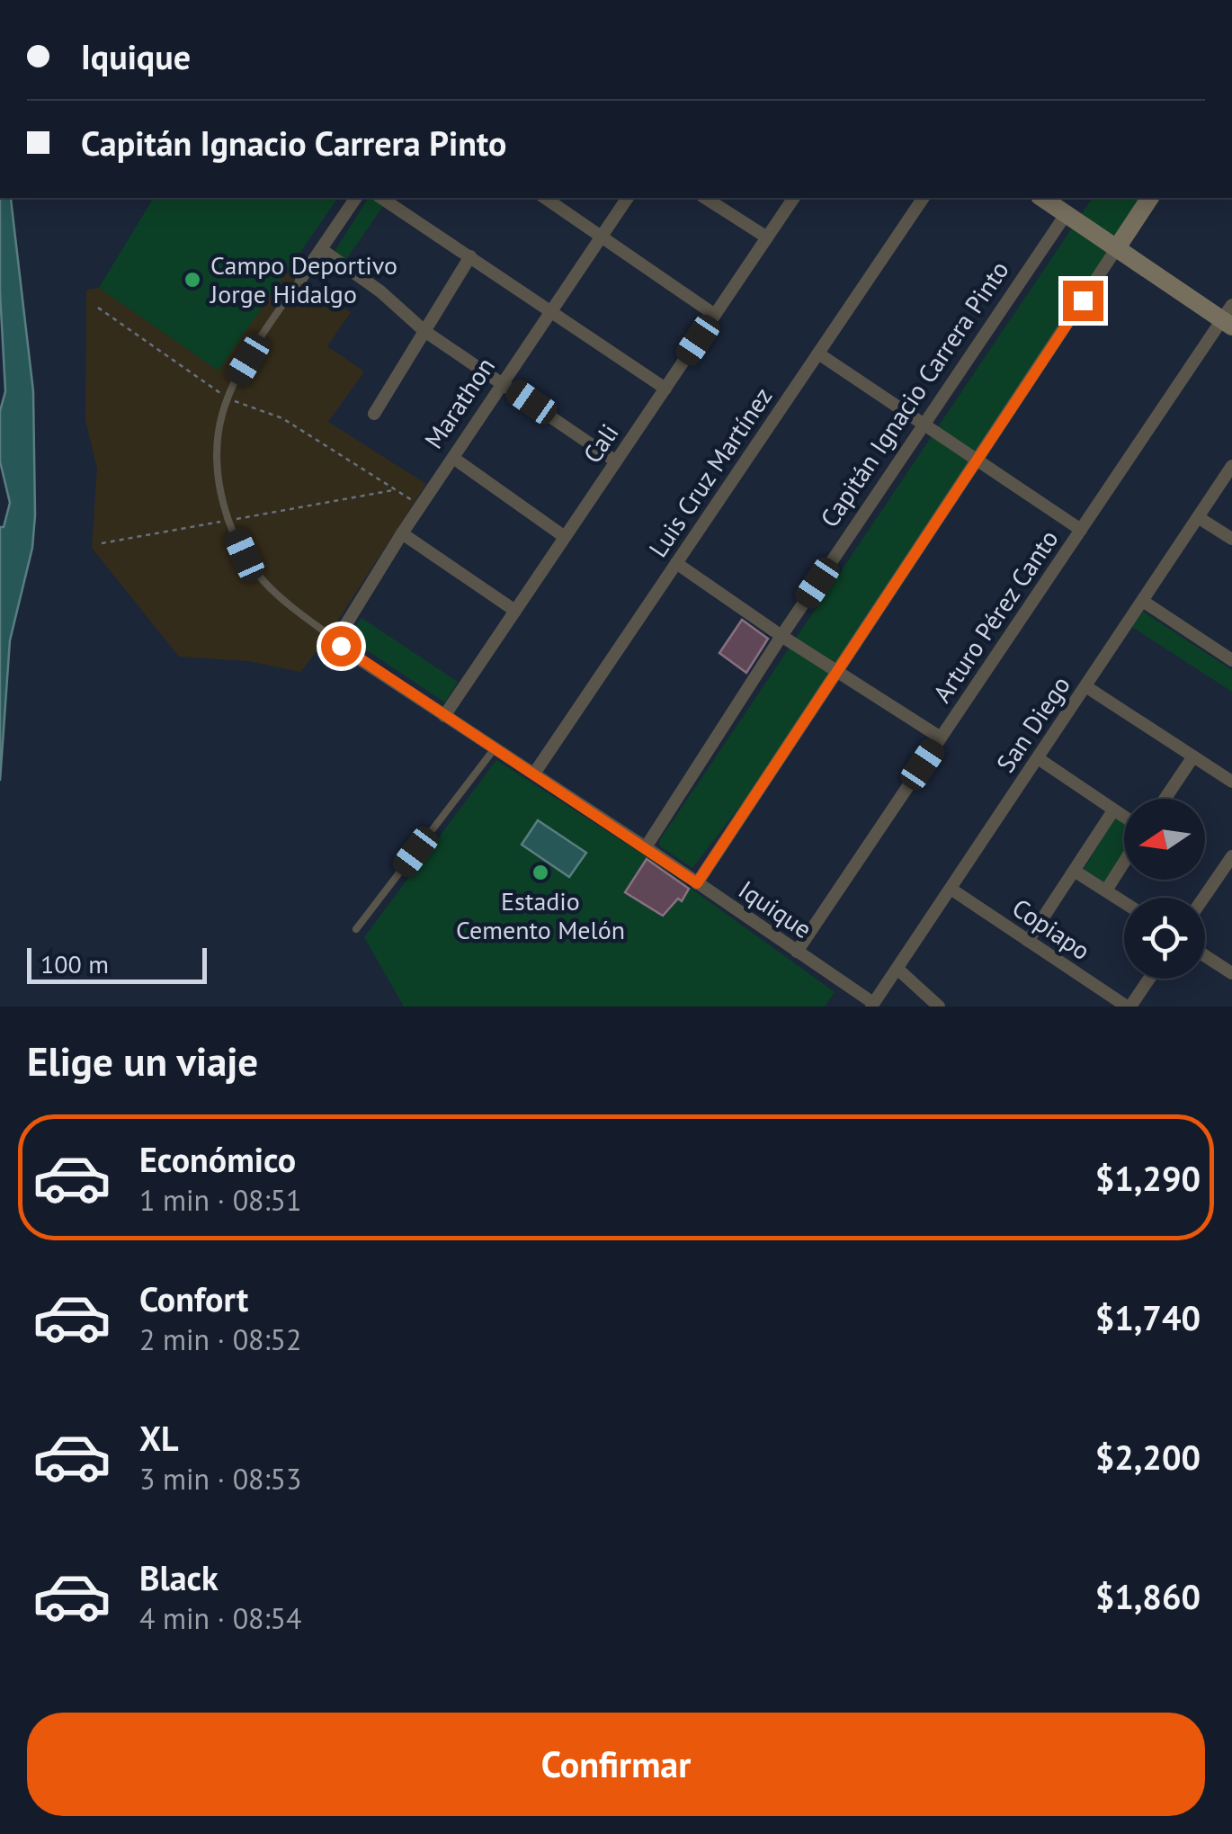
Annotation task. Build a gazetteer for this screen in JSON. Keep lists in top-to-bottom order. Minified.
{"streets":{"street":["Capitán Ignacio Carrera Pinto","Marathon","Cali","Luis Cruz Martínez","Arturo Pérez Canto","San Diego","Iquique","Copiapo"]},"crossings":[["Capitán Ignacio Carrera Pinto","Iquique"],["Marathon","Iquique"],["Cali","Iquique"],["Luis Cruz Martínez","Iquique"],["Arturo Pérez Canto","Iquique"],["San Diego","Iquique"],["San Diego","Copiapo"]],"places":["Campo Deportivo Jorge Hidalgo","Estadio Cemento Melón"],"scale_bar":"100 m","north":"left","page":{"banner":["Iquique","Capitán Ignacio Carrera Pinto"],"scale":"100 m","heading":"Elige un viaje","list":[{"name":"Económico","note":"1 min · 08:51","value":"$1,290"},{"name":"Confort","note":"2 min · 08:52","value":"$1,740"},{"name":"XL","note":"3 min · 08:53","value":"$2,200"},{"name":"Black","note":"4 min · 08:54","value":"$1,860"}],"buttons":"Confirmar"}}
